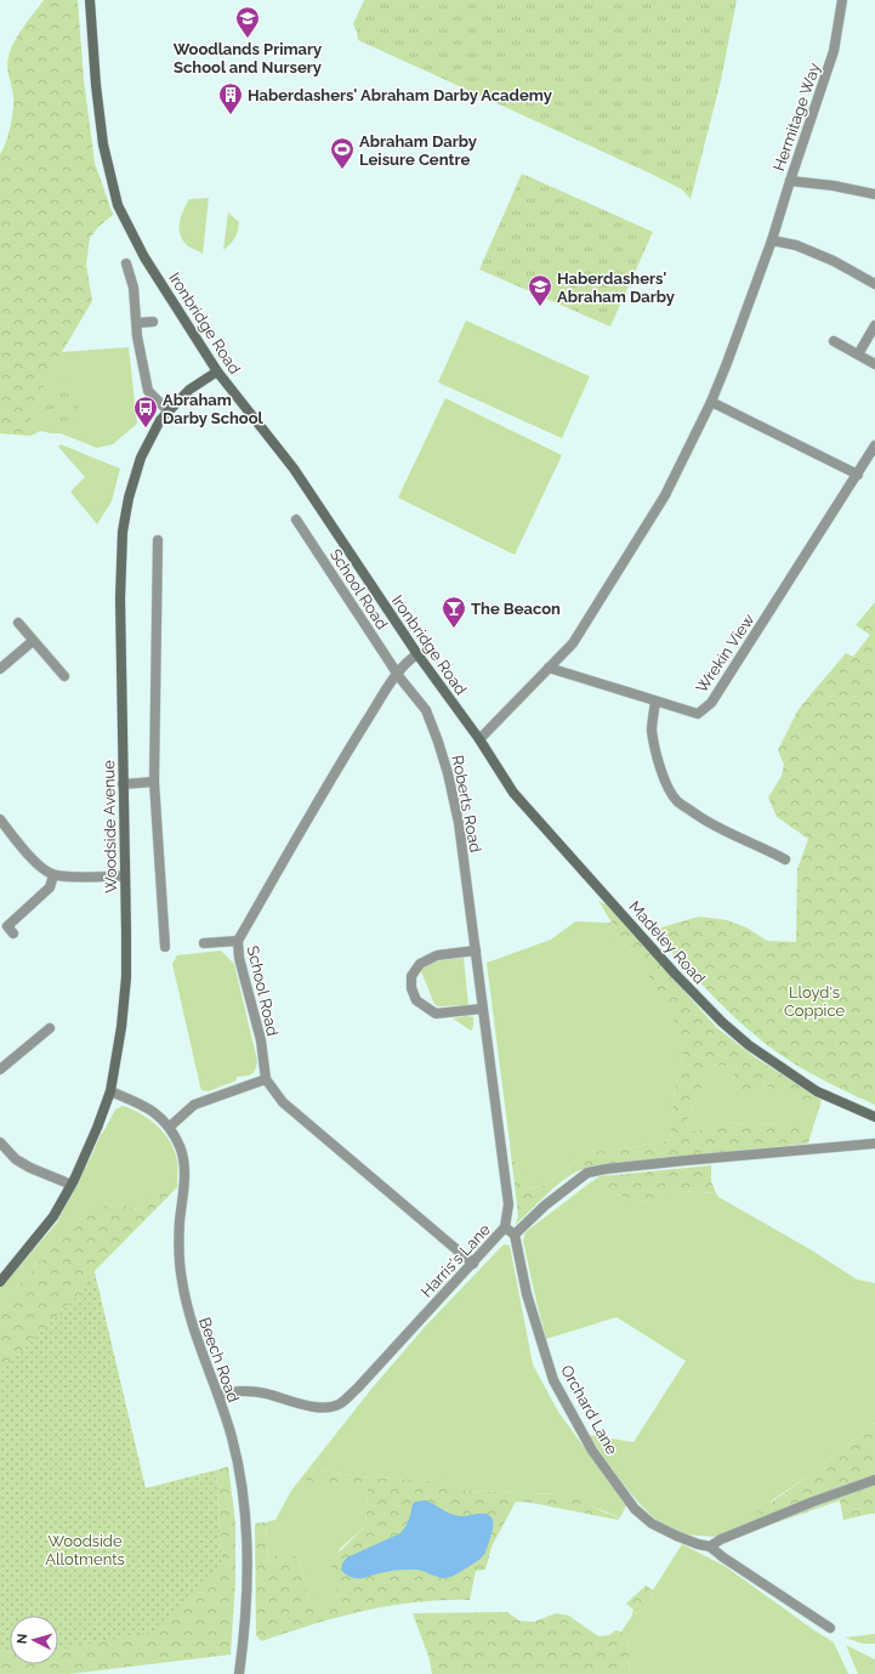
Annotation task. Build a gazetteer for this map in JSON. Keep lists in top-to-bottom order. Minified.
{"streets":{"main road":["Ironbridge Road","Woodside Avenue","Madeley Road"],"street":["Hermitage Way","School Road","Wrekin View","Roberts Road","Harris's Lane","Beech Road","Orchard Lane"]},"crossings":[["Ironbridge Road","School Road"],["Ironbridge Road","Woodside Avenue"],["Ironbridge Road","Madeley Road"],["School Road","Roberts Road"],["School Road","Harris's Lane"],["Roberts Road","Harris's Lane"],["Woodside Avenue","Beech Road"],["Harris's Lane","Beech Road"],["Harris's Lane","Orchard Lane"]],"parks":["Lloyd's Coppice","Woodside Allotments"],"places":{"school or university":["Woodlands Primary School and Nursery","Haberdashers' Abraham Darby"],"building":["Haberdashers' Abraham Darby Academy"],"sports":["Abraham Darby Leisure Centre"],"bus stop":["Abraham Darby School"],"bar":["The Beacon"]},"north":"left"}
